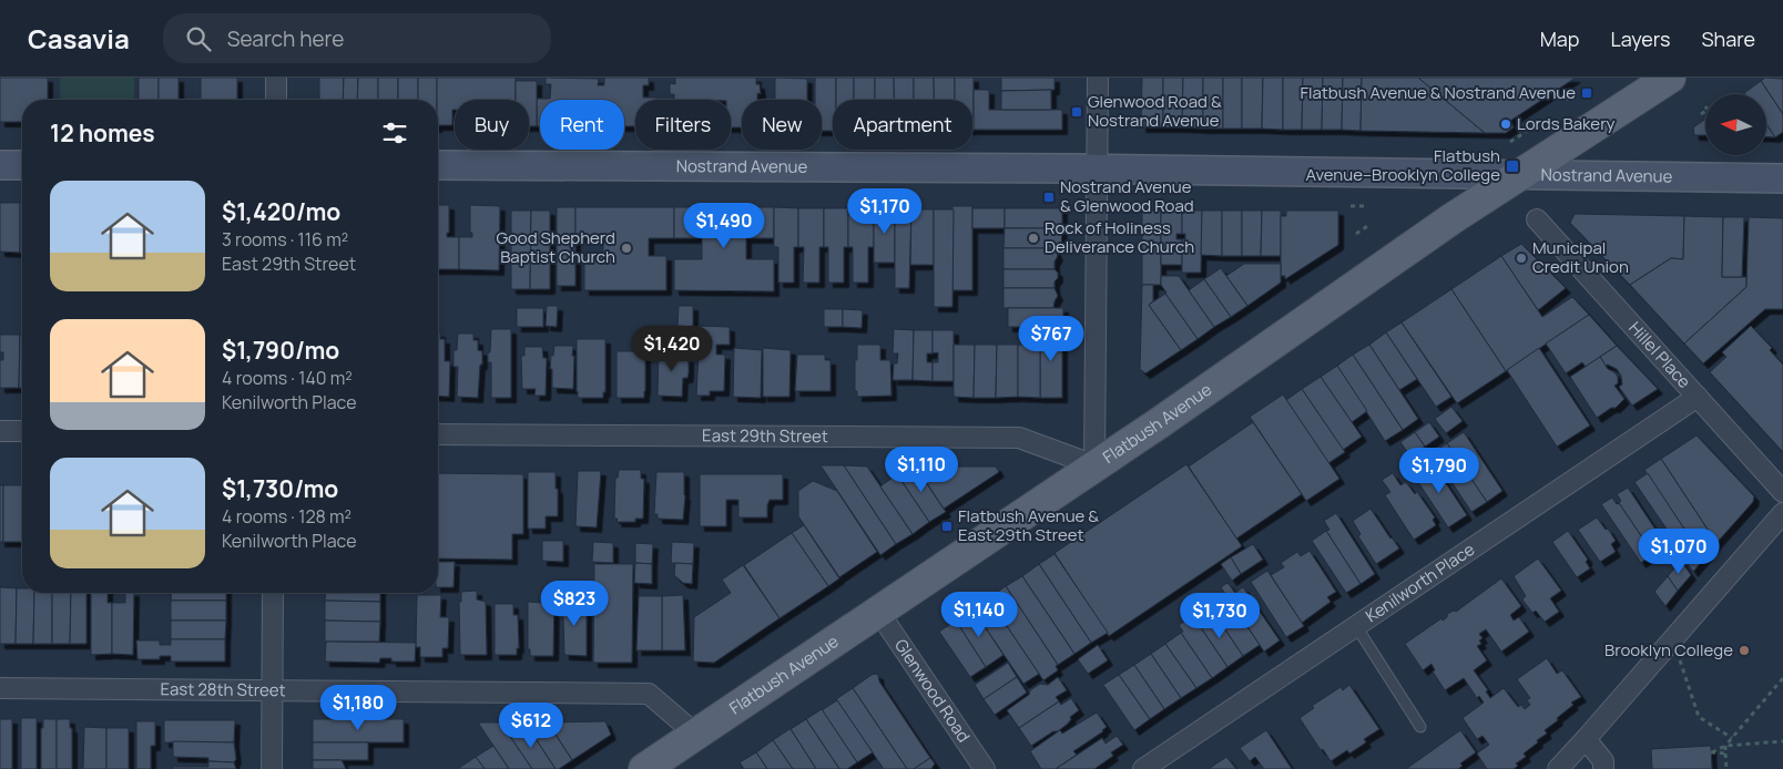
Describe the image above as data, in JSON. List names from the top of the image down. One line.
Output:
{"streets":{"main road":["Nostrand Avenue","Flatbush Avenue"],"street":["Hillel Place","East 29th Street","Kenilworth Place","East 28th Street","Glenwood Road"]},"crossings":[["Nostrand Avenue","Flatbush Avenue"],["Hillel Place","Kenilworth Place"],["Flatbush Avenue","East 29th Street"],["Flatbush Avenue","East 28th Street"],["Flatbush Avenue","Glenwood Road"]],"places":{"transit":["Flatbush Avenue & Nostrand Avenue","Glenwood Road & Nostrand Avenue","Flatbush Avenue–Brooklyn College","Nostrand Avenue & Glenwood Road","Flatbush Avenue & East 29th Street"],"other":["Lords Bakery","Rock of Holiness Deliverance Church","Good Shepherd Baptist Church","Municipal Credit Union","Brooklyn College"]},"north":"left","page":{"header":"Casavia","search":"Search here","nav":["Map","Layers","Share"],"chip":["Buy","Rent","Filters","New","Apartment"],"heading":"12 homes","list":[{"name":"$1,420/mo","note":"3 rooms · 116 m² · East 29th Street"},{"name":"$1,790/mo","note":"4 rooms · 140 m² · Kenilworth Place"},{"name":"$1,730/mo","note":"4 rooms · 128 m² · Kenilworth Place"}],"price":["$1,170","$1,490","$767","$1,420","$1,110","$1,790","$1,070","$823","$1,140","$1,730","$1,180","$612"]}}
